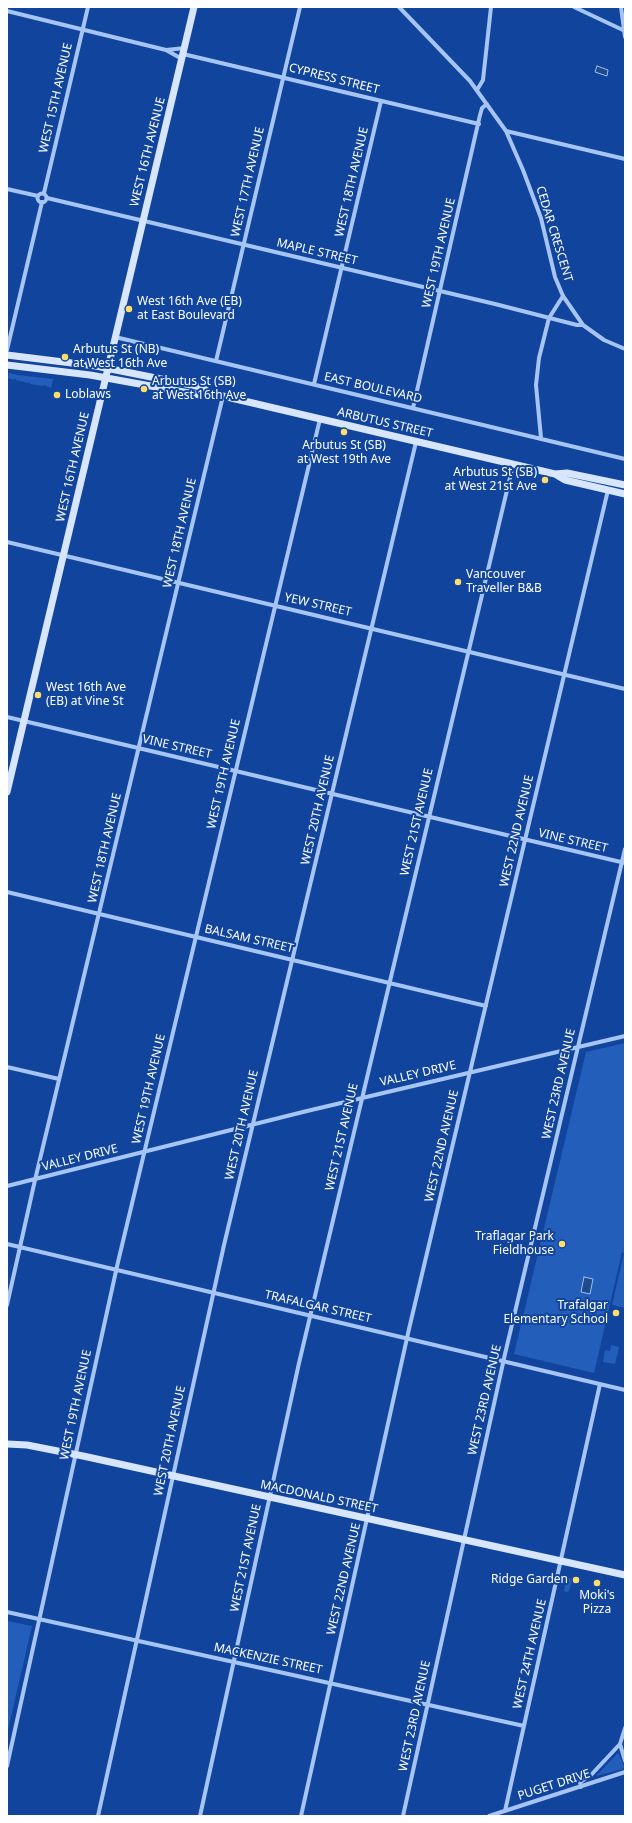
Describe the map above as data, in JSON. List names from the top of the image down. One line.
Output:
{"streets":{"main road":["WEST 16TH AVENUE","ARBUTUS STREET","MACDONALD STREET"],"street":["CYPRESS STREET","WEST 15TH AVENUE","WEST 17TH AVENUE","WEST 18TH AVENUE","CEDAR CRESCENT","MAPLE STREET","WEST 19TH AVENUE","EAST BOULEVARD","YEW STREET","VINE STREET","WEST 20TH AVENUE","WEST 21ST AVENUE","WEST 22ND AVENUE","BALSAM STREET","VALLEY DRIVE","WEST 23RD AVENUE","TRAFALGAR STREET","WEST 24TH AVENUE","MACKENZIE STREET","PUGET DRIVE"]},"crossings":[["CYPRESS STREET","WEST 15TH AVENUE"],["CYPRESS STREET","WEST 16TH AVENUE"],["CYPRESS STREET","WEST 17TH AVENUE"],["CYPRESS STREET","WEST 18TH AVENUE"],["CYPRESS STREET","WEST 19TH AVENUE"],["WEST 15TH AVENUE","MAPLE STREET"],["WEST 16TH AVENUE","MAPLE STREET"],["WEST 16TH AVENUE","EAST BOULEVARD"],["WEST 16TH AVENUE","ARBUTUS STREET"],["WEST 16TH AVENUE","YEW STREET"],["WEST 16TH AVENUE","VINE STREET"],["WEST 17TH AVENUE","MAPLE STREET"],["WEST 17TH AVENUE","EAST BOULEVARD"],["WEST 18TH AVENUE","MAPLE STREET"],["WEST 18TH AVENUE","EAST BOULEVARD"],["WEST 18TH AVENUE","ARBUTUS STREET"],["WEST 18TH AVENUE","YEW STREET"],["WEST 18TH AVENUE","VINE STREET"],["WEST 18TH AVENUE","BALSAM STREET"],["WEST 18TH AVENUE","VALLEY DRIVE"],["WEST 18TH AVENUE","TRAFALGAR STREET"],["CEDAR CRESCENT","MAPLE STREET"],["CEDAR CRESCENT","WEST 19TH AVENUE"],["MAPLE STREET","WEST 19TH AVENUE"],["WEST 19TH AVENUE","EAST BOULEVARD"],["WEST 19TH AVENUE","ARBUTUS STREET"],["WEST 19TH AVENUE","YEW STREET"],["WEST 19TH AVENUE","VINE STREET"],["WEST 19TH AVENUE","BALSAM STREET"],["WEST 19TH AVENUE","VALLEY DRIVE"],["WEST 19TH AVENUE","TRAFALGAR STREET"],["WEST 19TH AVENUE","MACDONALD STREET"],["WEST 19TH AVENUE","MACKENZIE STREET"],["ARBUTUS STREET","WEST 20TH AVENUE"],["ARBUTUS STREET","WEST 21ST AVENUE"],["ARBUTUS STREET","WEST 22ND AVENUE"],["YEW STREET","WEST 20TH AVENUE"],["YEW STREET","WEST 21ST AVENUE"],["YEW STREET","WEST 22ND AVENUE"],["VINE STREET","WEST 20TH AVENUE"],["VINE STREET","WEST 21ST AVENUE"],["VINE STREET","WEST 22ND AVENUE"],["VINE STREET","WEST 23RD AVENUE"],["WEST 20TH AVENUE","BALSAM STREET"],["WEST 20TH AVENUE","VALLEY DRIVE"],["WEST 20TH AVENUE","TRAFALGAR STREET"],["WEST 20TH AVENUE","MACDONALD STREET"],["WEST 20TH AVENUE","MACKENZIE STREET"],["WEST 21ST AVENUE","BALSAM STREET"],["WEST 21ST AVENUE","VALLEY DRIVE"],["WEST 21ST AVENUE","TRAFALGAR STREET"],["WEST 21ST AVENUE","MACDONALD STREET"],["WEST 21ST AVENUE","MACKENZIE STREET"],["WEST 22ND AVENUE","BALSAM STREET"],["WEST 22ND AVENUE","VALLEY DRIVE"],["WEST 22ND AVENUE","TRAFALGAR STREET"],["WEST 22ND AVENUE","MACDONALD STREET"],["WEST 22ND AVENUE","MACKENZIE STREET"],["VALLEY DRIVE","WEST 23RD AVENUE"],["WEST 23RD AVENUE","TRAFALGAR STREET"],["WEST 23RD AVENUE","MACDONALD STREET"],["WEST 23RD AVENUE","MACKENZIE STREET"],["TRAFALGAR STREET","WEST 24TH AVENUE"],["MACDONALD STREET","WEST 24TH AVENUE"],["WEST 24TH AVENUE","MACKENZIE STREET"],["WEST 24TH AVENUE","PUGET DRIVE"]],"places":["West 16th Ave (EB) at East Boulevard","Arbutus St (NB) at West 16th Ave","Arbutus St (SB) at West 16th Ave","Loblaws","Arbutus St (SB) at West 19th Ave","Arbutus St (SB) at West 21st Ave","Vancouver Traveller B&B","West 16th Ave (EB) at Vine St","Traflagar Park Fieldhouse","Trafalgar Elementary School","Ridge Garden","Moki's Pizza"]}
